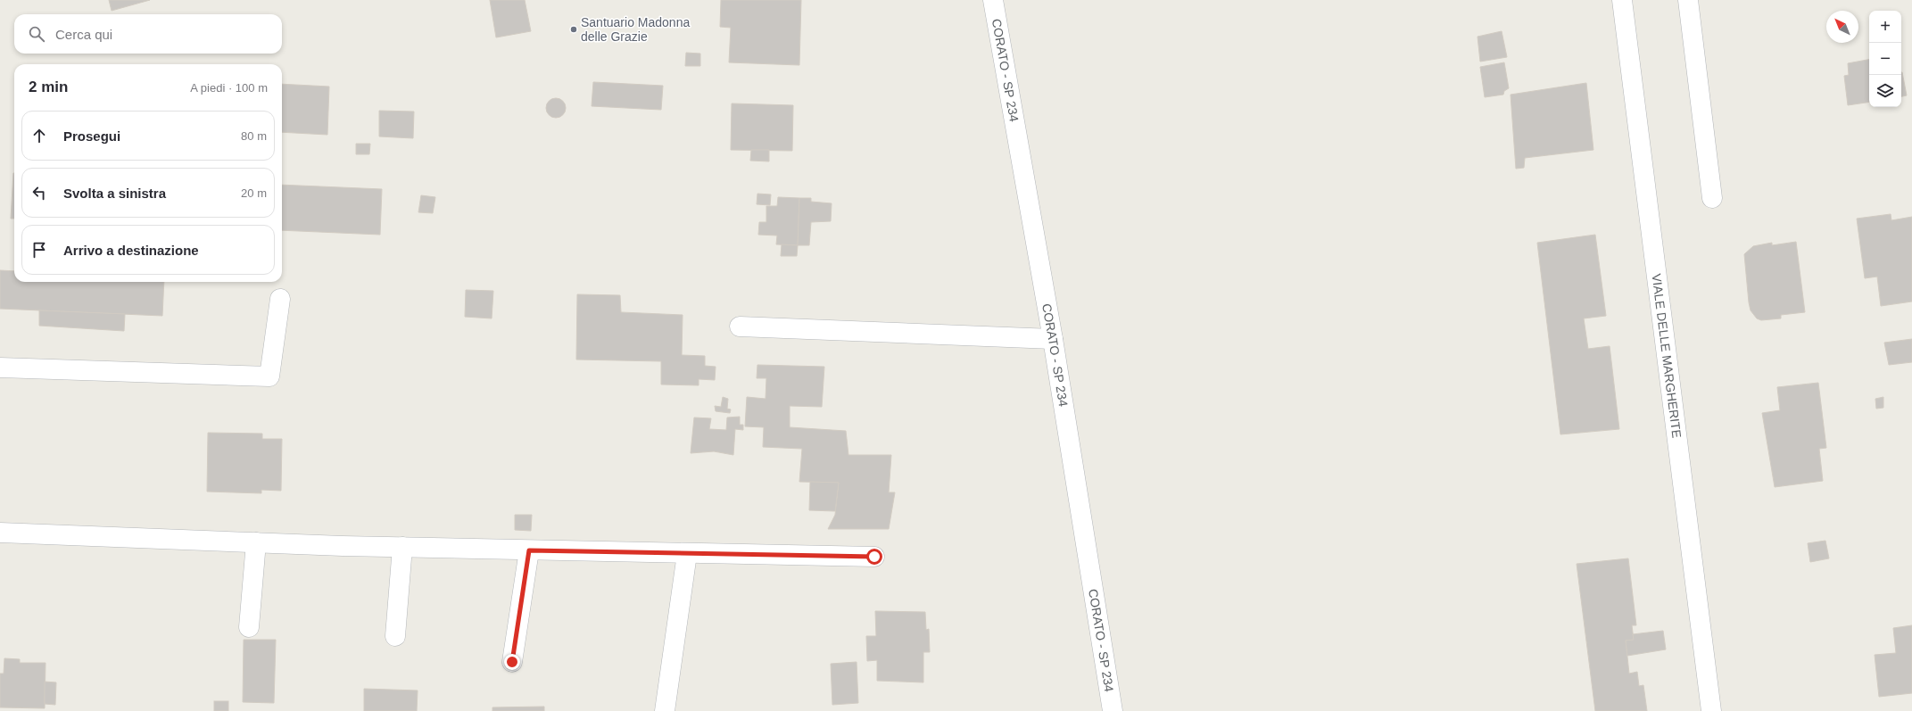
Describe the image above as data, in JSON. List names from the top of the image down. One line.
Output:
{"streets":{"street":["CORATO - SP 234","VIALE DELLE MARGHERITE"]},"places":["Santuario Madonna delle Grazie"],"north":"top left","page":{"map_buttons":["+","−"],"search":"Cerca qui","heading":["2 min","A piedi · 100 m"],"list":[["Prosegui","80 m"],["Svolta a sinistra","20 m"],"Arrivo a destinazione"]}}
